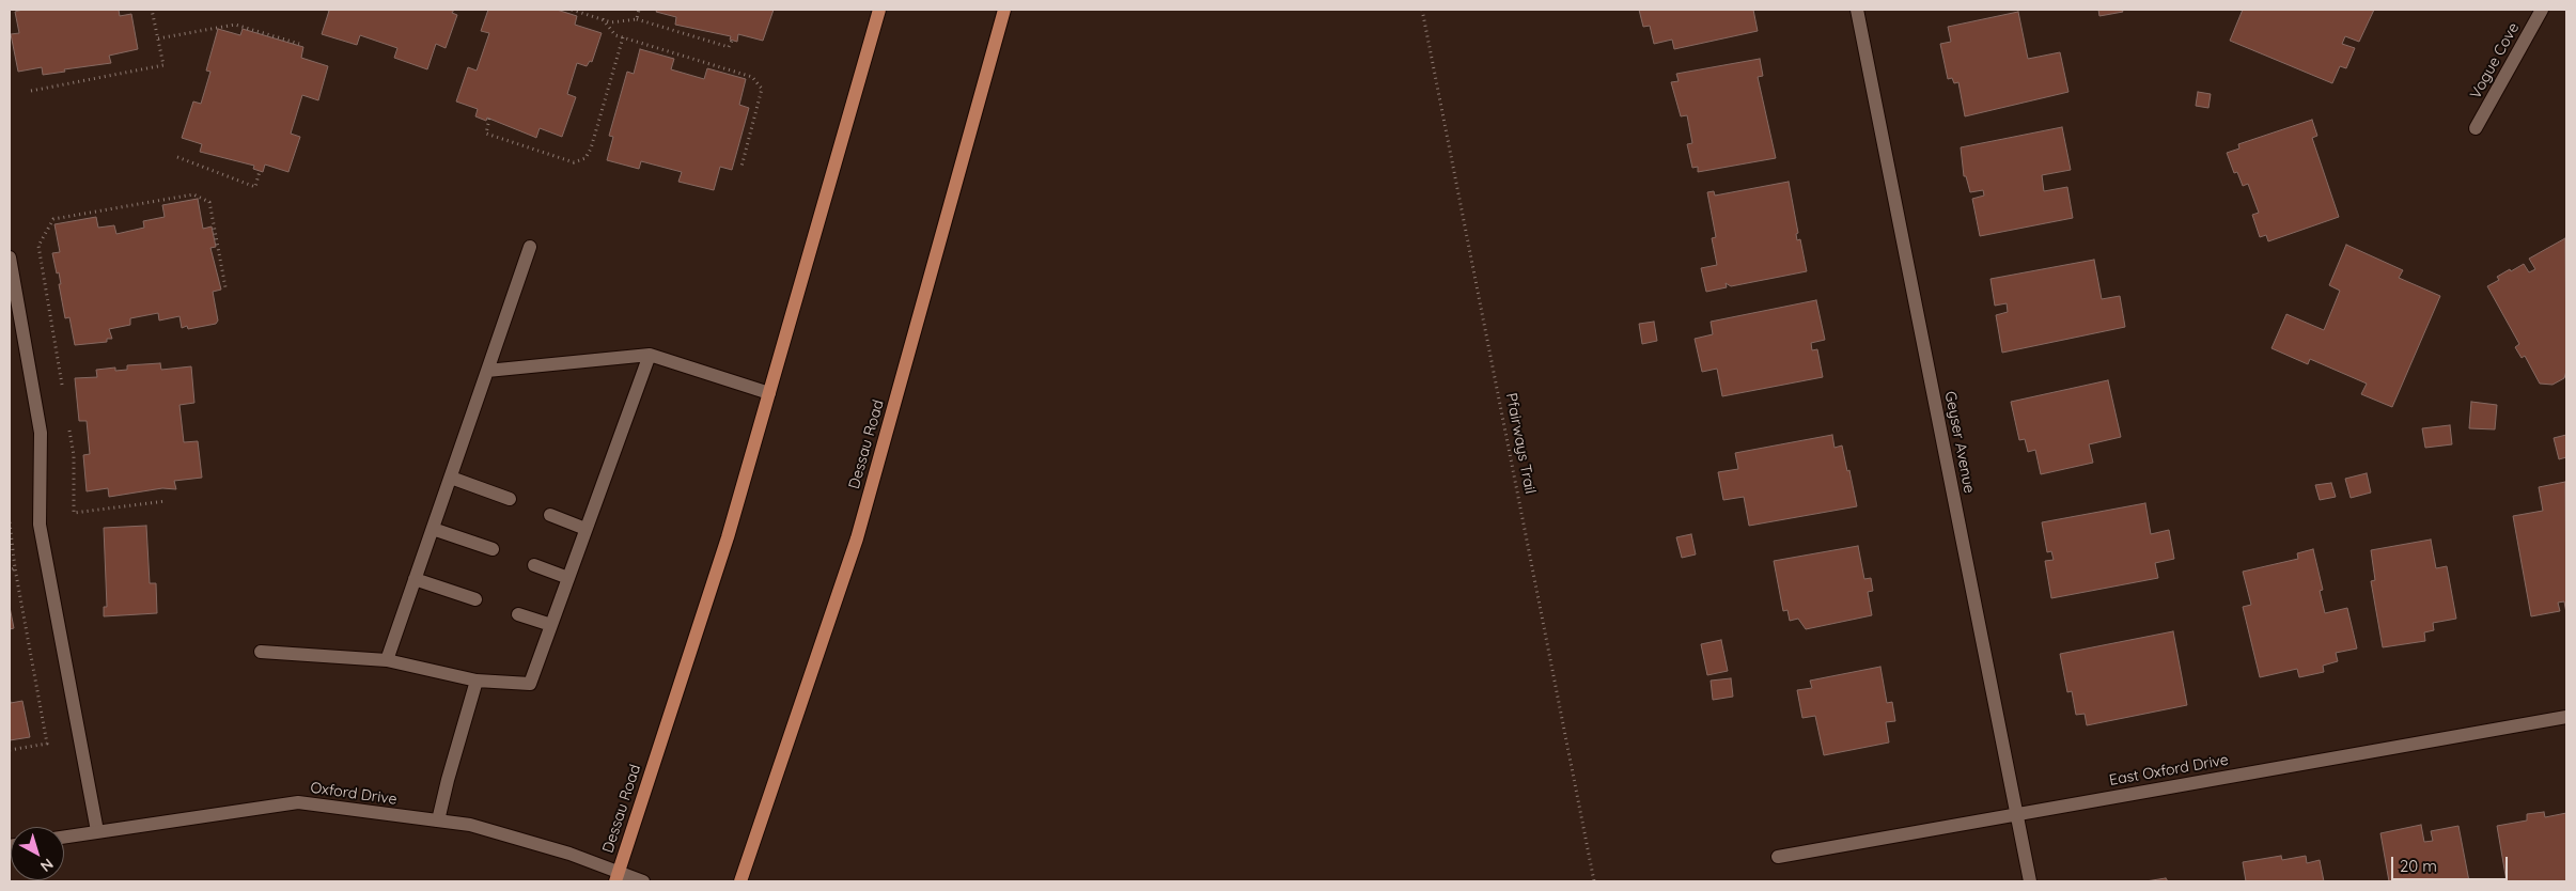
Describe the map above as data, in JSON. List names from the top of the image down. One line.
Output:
{"streets":{"main road":["Dessau Road"],"street":["Vogue Cove","Geyser Avenue","East Oxford Drive","Oxford Drive"],"path":["Pfairways Trail"]},"crossings":[["Geyser Avenue","East Oxford Drive"],["Dessau Road","Oxford Drive"]],"scale_bar":"20 m","north":"bottom right"}
